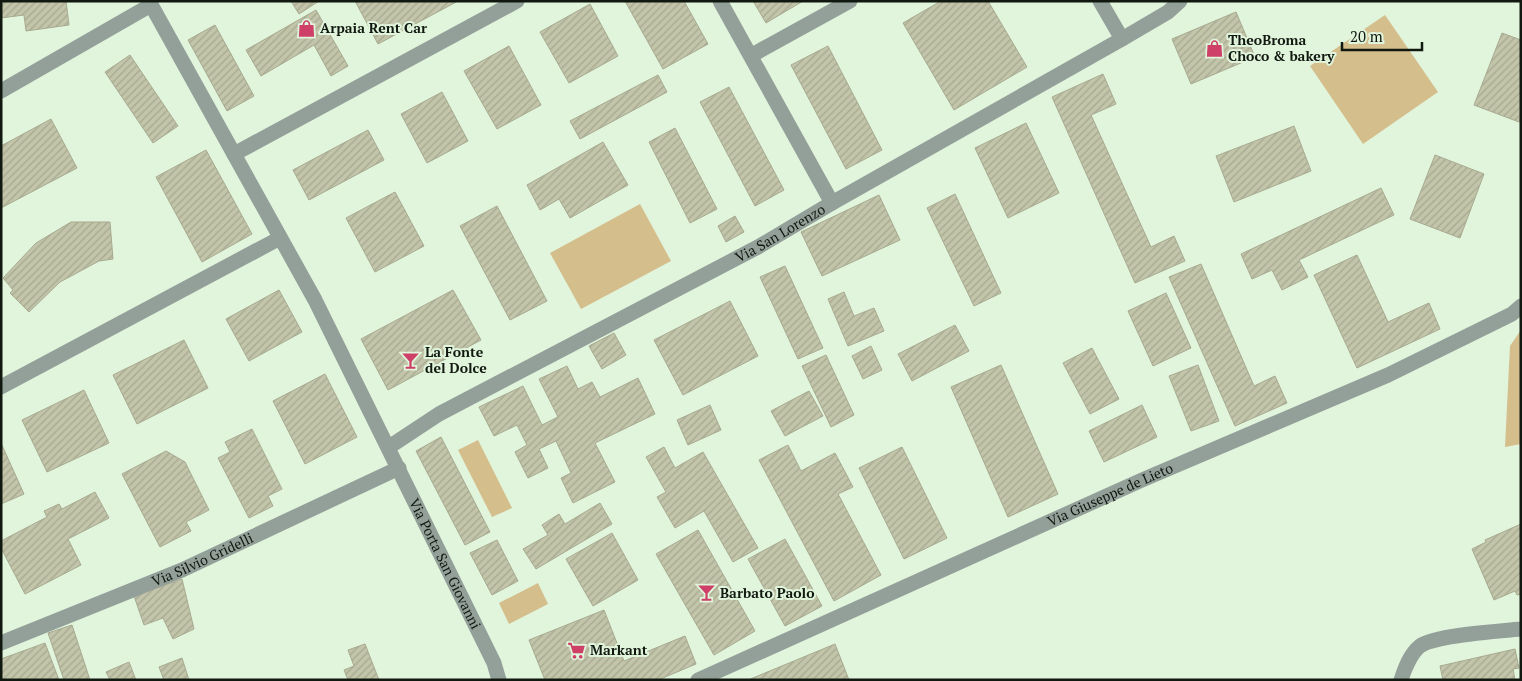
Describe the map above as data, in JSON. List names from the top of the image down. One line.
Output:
{"streets":{"street":["Via San Lorenzo","Via Giuseppe de Lieto","Via Silvio Gridelli","Via Porta San Giovanni"]},"crossings":[["Via San Lorenzo","Via Porta San Giovanni"],["Via Silvio Gridelli","Via Porta San Giovanni"]],"places":{"shop":["Arpaia Rent Car","TheoBroma Choco & bakery"],"bar":["La Fonte del Dolce","Barbato Paolo"],"supermarket":["Markant"]},"scale_bar":"20 m"}
